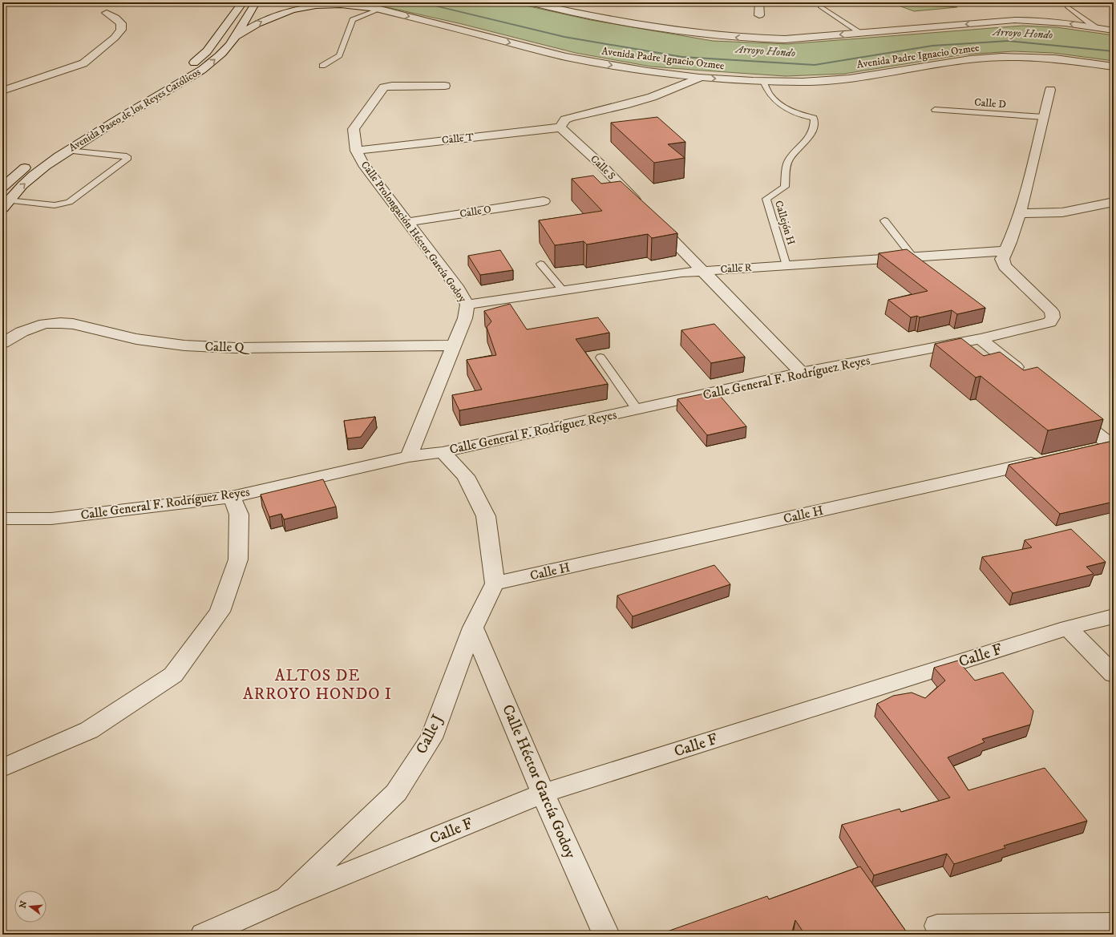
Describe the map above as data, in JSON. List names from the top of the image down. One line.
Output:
{"streets":{"street":["Avenida Padre Ignacio Ozmee","Avenida Paseo de los Reyes Católicos","Calle T","Calle S","Calle O","Calle Prolongación Héctor García Godoy","Calle R","Calle Q","Calle General F. Rodríguez Reyes","Calle H","Calle F","Calle J","Calle Héctor García Godoy"],"lane":["Calle D","Callejón H"]},"crossings":[["Avenida Padre Ignacio Ozmee","Callejón H"],["Calle T","Calle S"],["Calle T","Calle Prolongación Héctor García Godoy"],["Calle S","Calle R"],["Calle S","Calle General F. Rodríguez Reyes"],["Calle O","Calle Prolongación Héctor García Godoy"],["Callejón H","Calle R"],["Calle Prolongación Héctor García Godoy","Calle R"],["Calle Prolongación Héctor García Godoy","Calle Q"],["Calle Prolongación Héctor García Godoy","Calle General F. Rodríguez Reyes"],["Calle R","Calle General F. Rodríguez Reyes"],["Calle H","Calle J"],["Calle F","Calle J"],["Calle F","Calle Héctor García Godoy"],["Calle J","Calle Héctor García Godoy"]],"districts":["ALTOS DE ARROYO HONDO I"],"water":["Arroyo Hondo"],"north":"left"}
